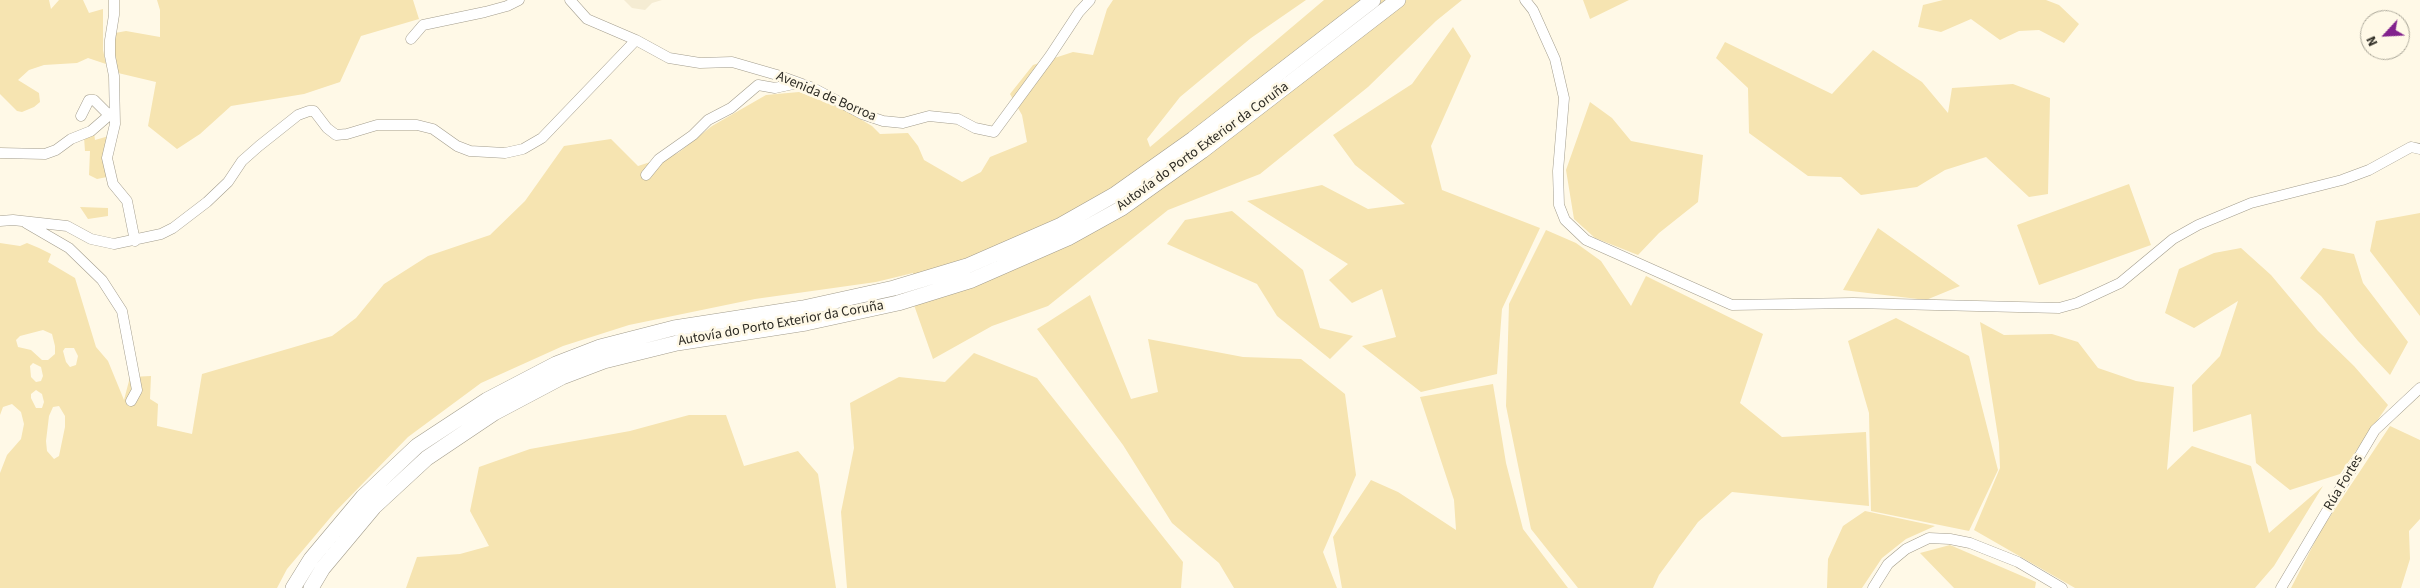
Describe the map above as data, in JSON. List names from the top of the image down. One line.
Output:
{"streets":{"highway":["Autovía do Porto Exterior da Coruña"],"street":["Avenida de Borroa","Rúa Fortes"]},"north":"bottom left"}
